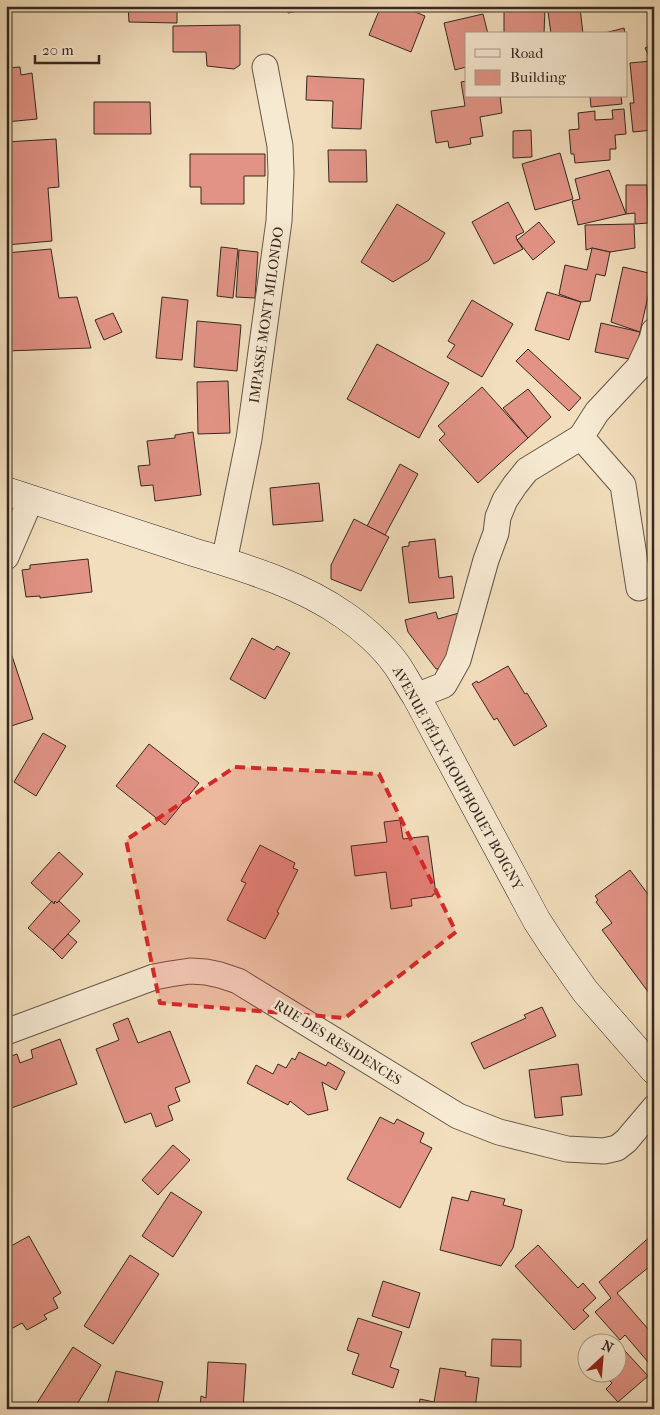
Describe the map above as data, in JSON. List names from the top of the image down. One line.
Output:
{"streets":{"main road":["AVENUE FÉLIX HOUPHOUET BOIGNY"],"street":["IMPASSE MONT MILONDO","RUE DES RESIDENCES"]},"crossings":[["IMPASSE MONT MILONDO","AVENUE FÉLIX HOUPHOUET BOIGNY"]],"legend":["Road","Building"],"scale_bar":"20 m","north":"top right"}
